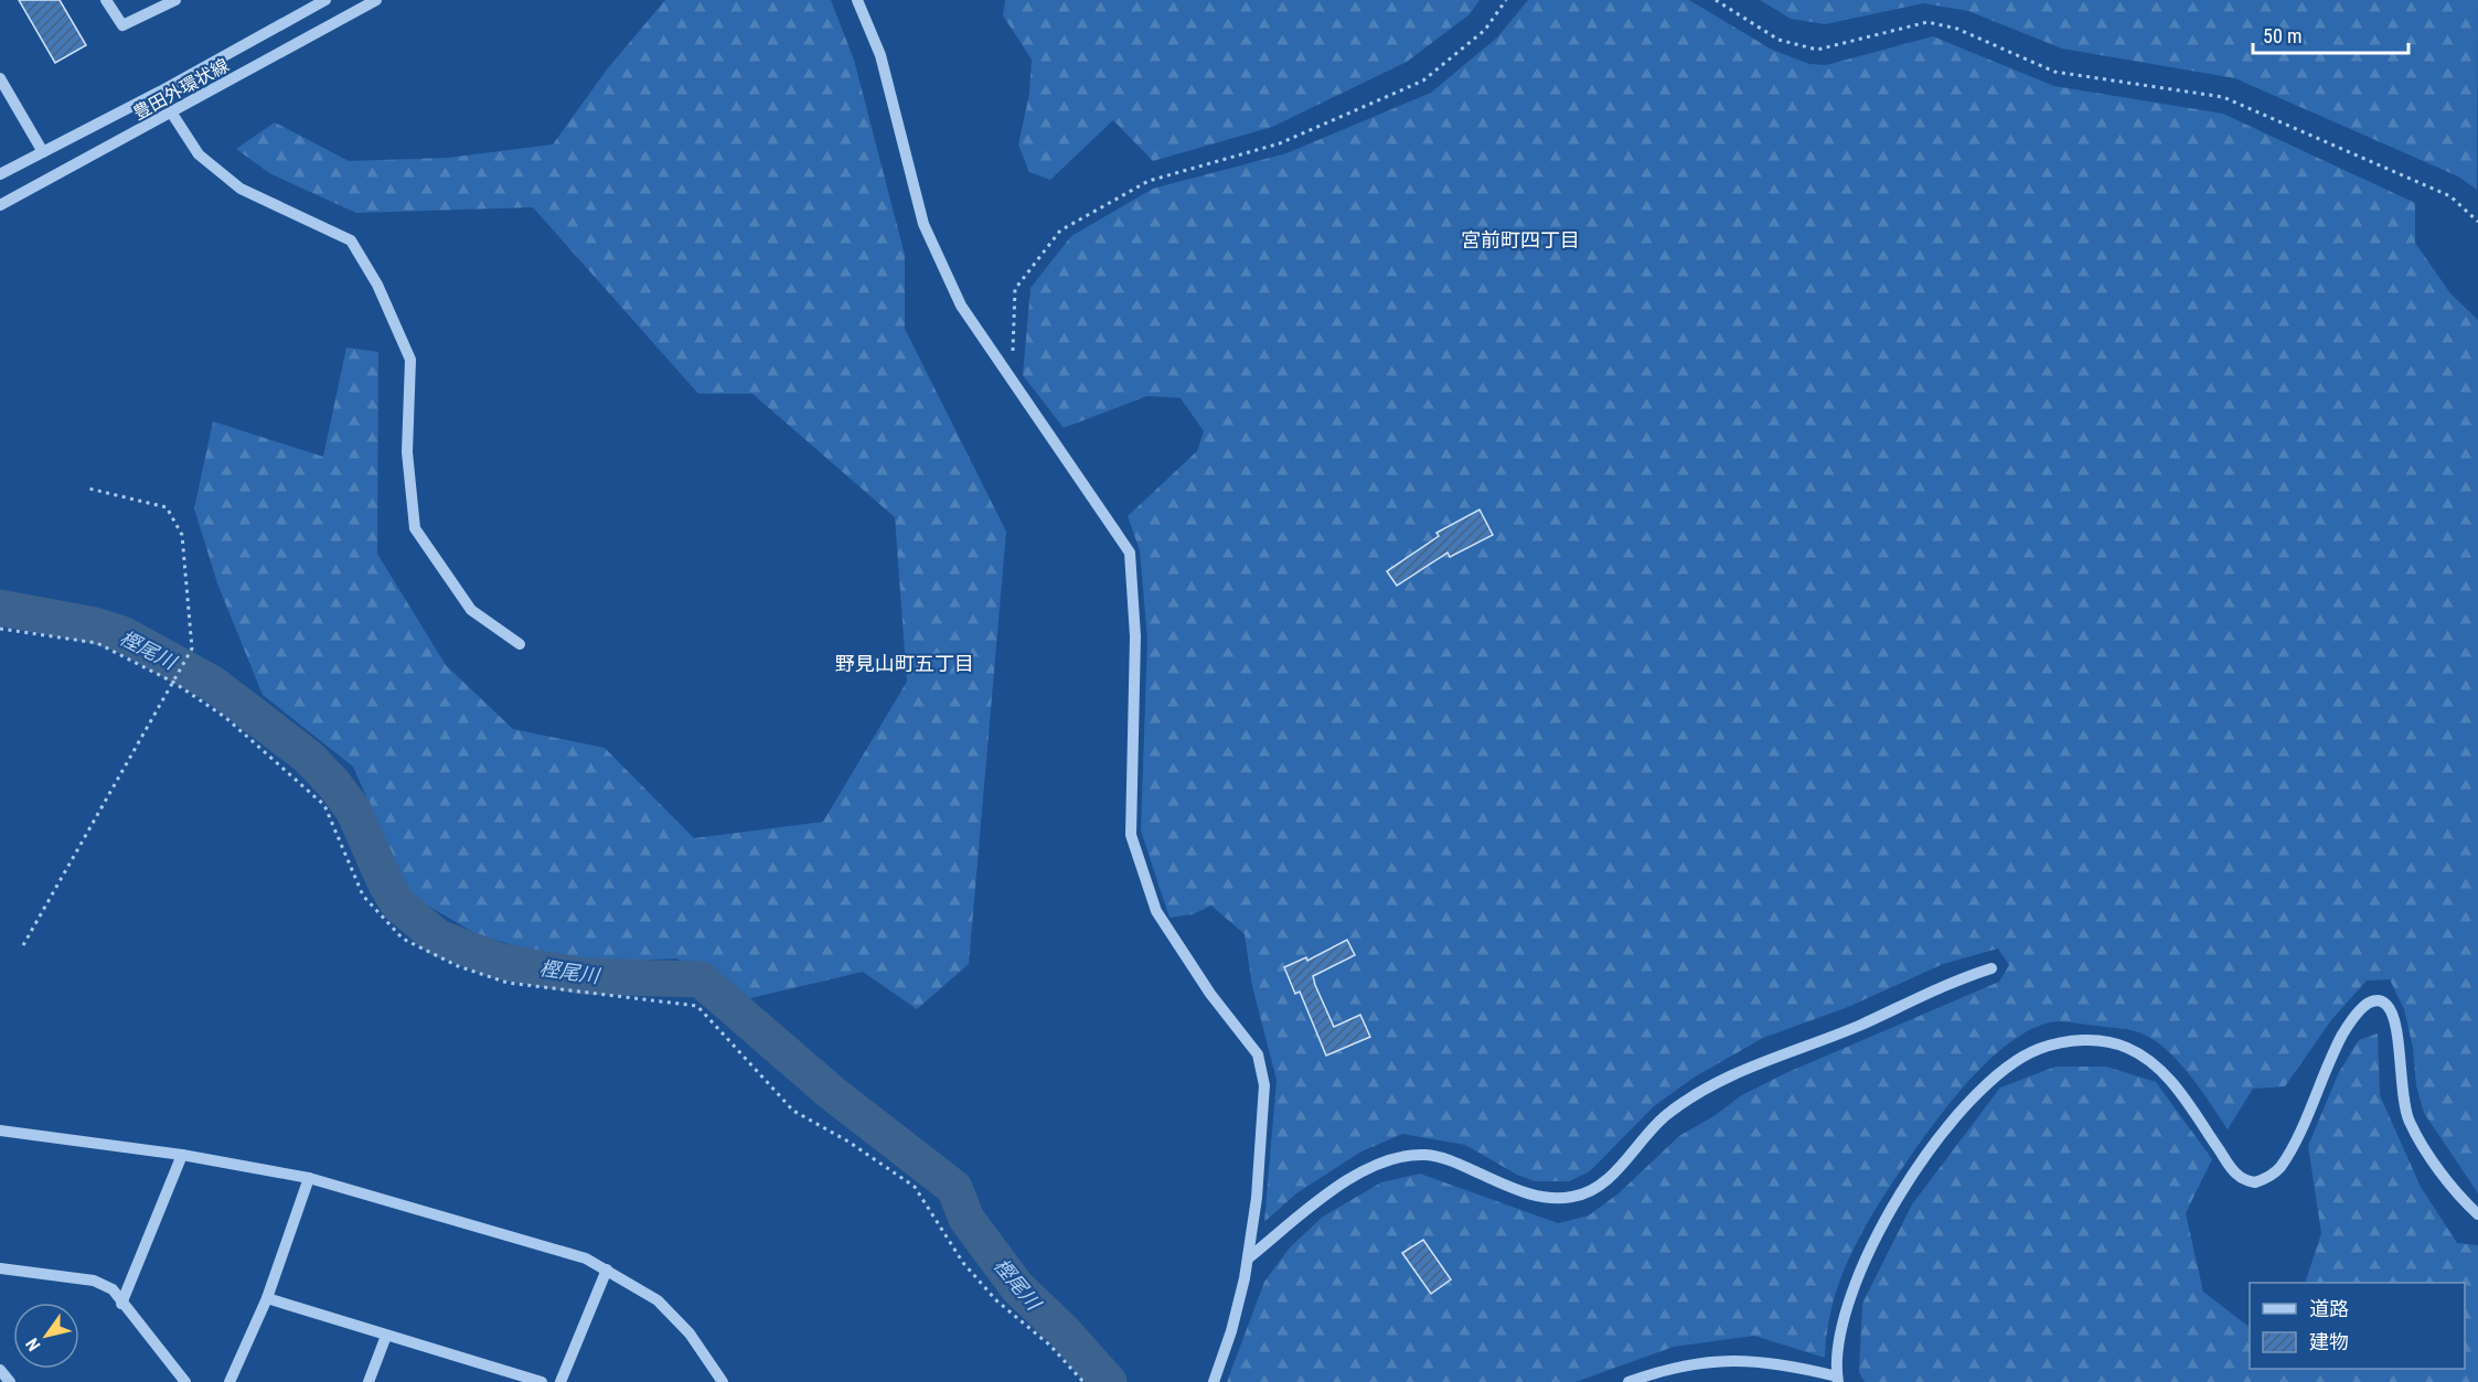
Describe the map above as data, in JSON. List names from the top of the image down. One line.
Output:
{"streets":{"street":["豊田外環状線"]},"districts":["宮前町四丁目","野見山町五丁目"],"water":["樫尾川"],"legend":["道路","建物"],"scale_bar":"50 m","north":"bottom left"}
